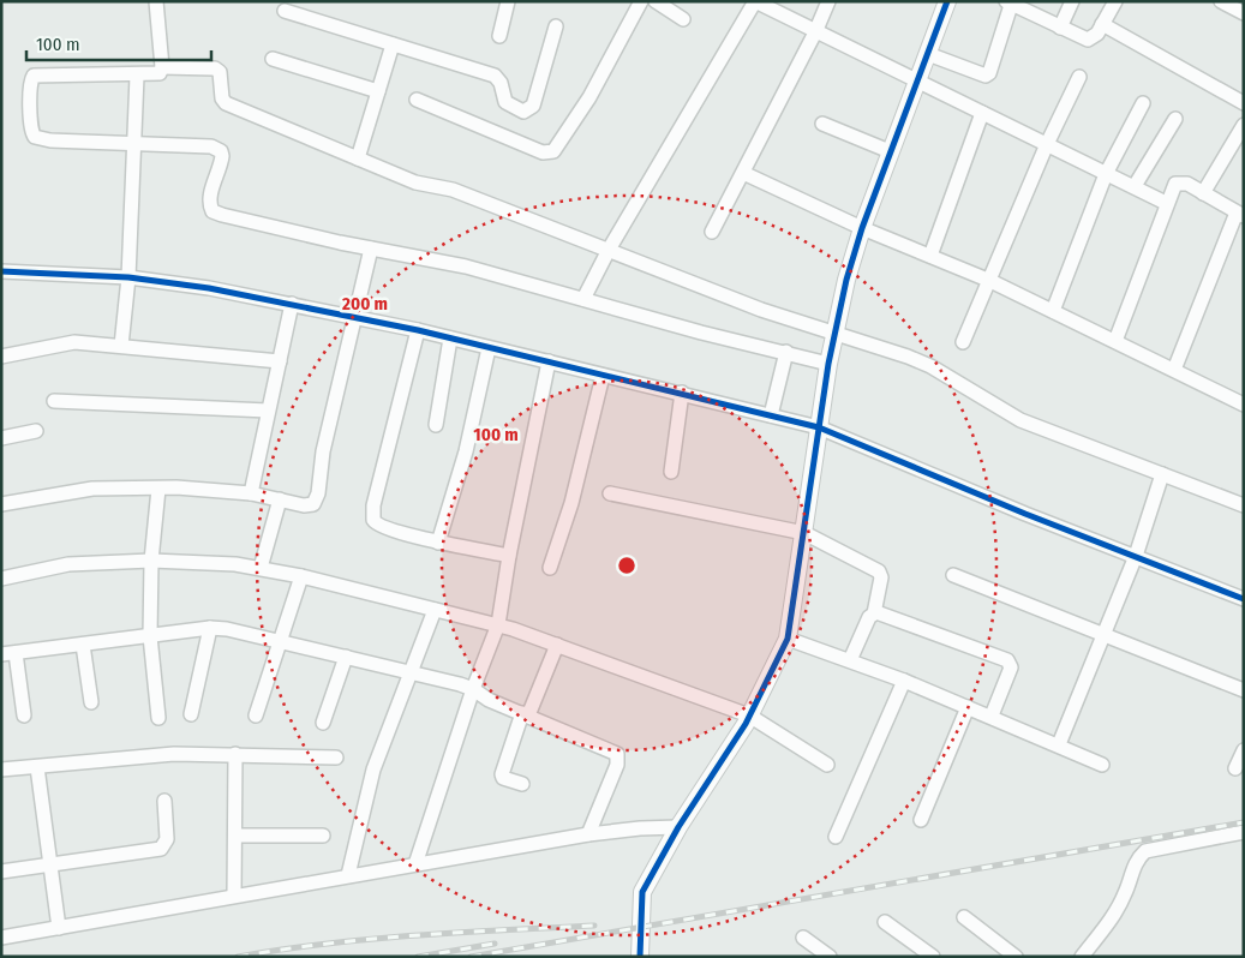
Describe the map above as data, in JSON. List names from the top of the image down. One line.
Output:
{"scale_bar":"100 m","rings":["200 m","100 m"]}
